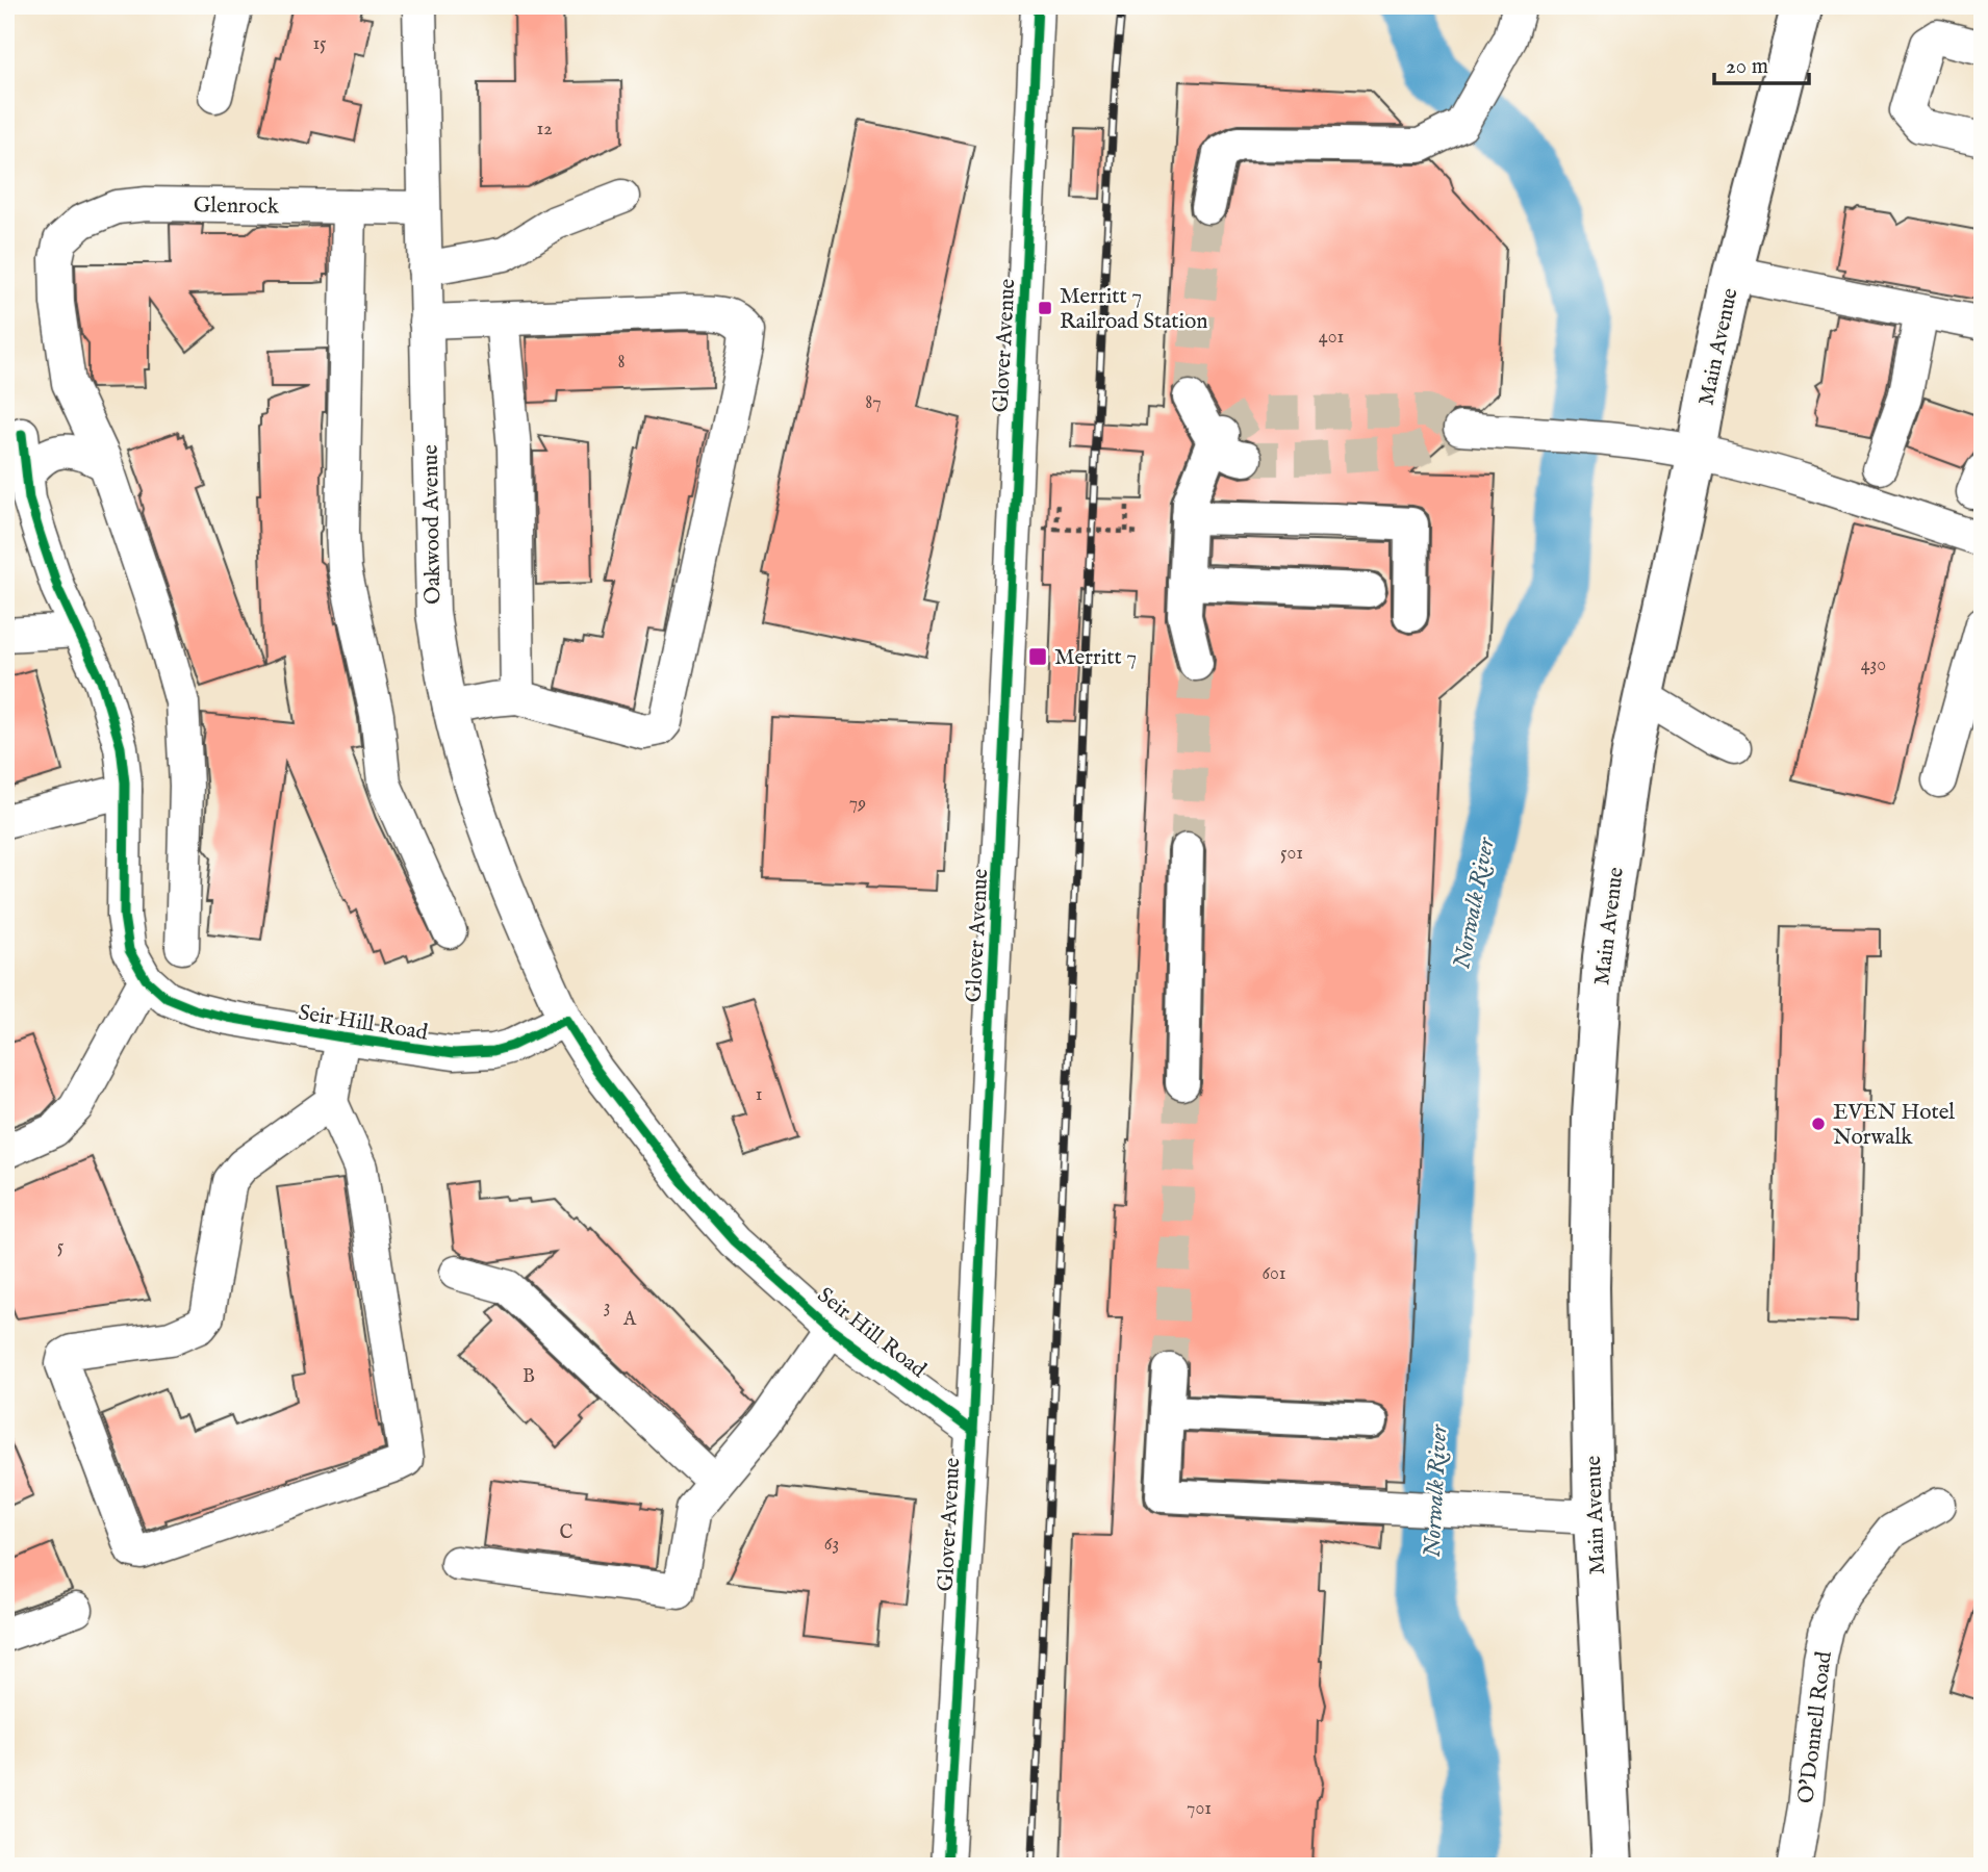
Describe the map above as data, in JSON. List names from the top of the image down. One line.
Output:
{"streets":{"main road":["Main Avenue"],"street":["Glenrock","Glover Avenue","Oakwood Avenue","Seir Hill Road","O'Donnell Road"]},"crossings":[["Glenrock","Oakwood Avenue"],["Glover Avenue","Seir Hill Road"],["Oakwood Avenue","Seir Hill Road"]],"water":["Norwalk River"],"places":{"transit":["Merritt 7 Railroad Station","Merritt 7"],"other":["EVEN Hotel Norwalk"]},"house_numbers":["15","12","401","8","87","430","79","501","1","5","601","3","A","B","C","63","701"],"scale_bar":"20 m"}
